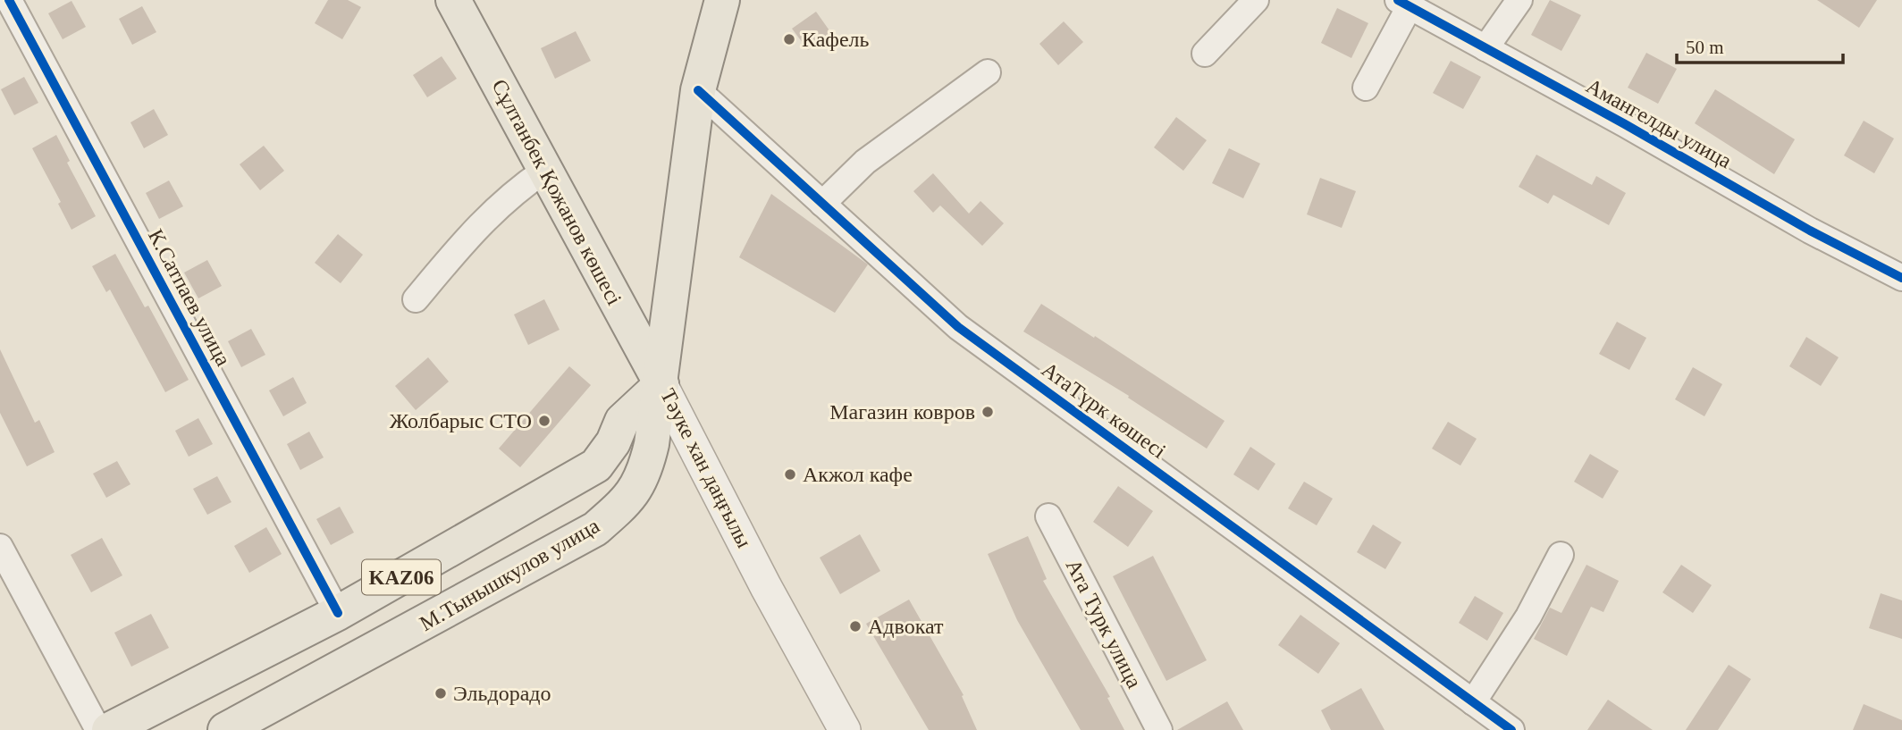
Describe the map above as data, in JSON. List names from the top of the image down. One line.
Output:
{"streets":{"main road":["Сұлтанбек Қожанов көшесі","Тәуке хан даңғылы","М.Тынышкулов улица","KАZ06"],"street":["Амангелды улица","К.Сатпаев улица","АтаТүрк көшесі","Ата Турк улица"]},"crossings":[["Сұлтанбек Қожанов көшесі","Тәуке хан даңғылы"],["Сұлтанбек Қожанов көшесі","М.Тынышкулов улица"],["Сұлтанбек Қожанов көшесі","KАZ06"],["К.Сатпаев улица","KАZ06"],["АтаТүрк көшесі","Тәуке хан даңғылы"],["Тәуке хан даңғылы","М.Тынышкулов улица"],["Тәуке хан даңғылы","KАZ06"],["М.Тынышкулов улица","KАZ06"]],"places":["Кафель","Магазин ковров","Жолбарыс СТО","Акжол кафе","Адвокат","Эльдорадо"],"scale_bar":"50 m"}
